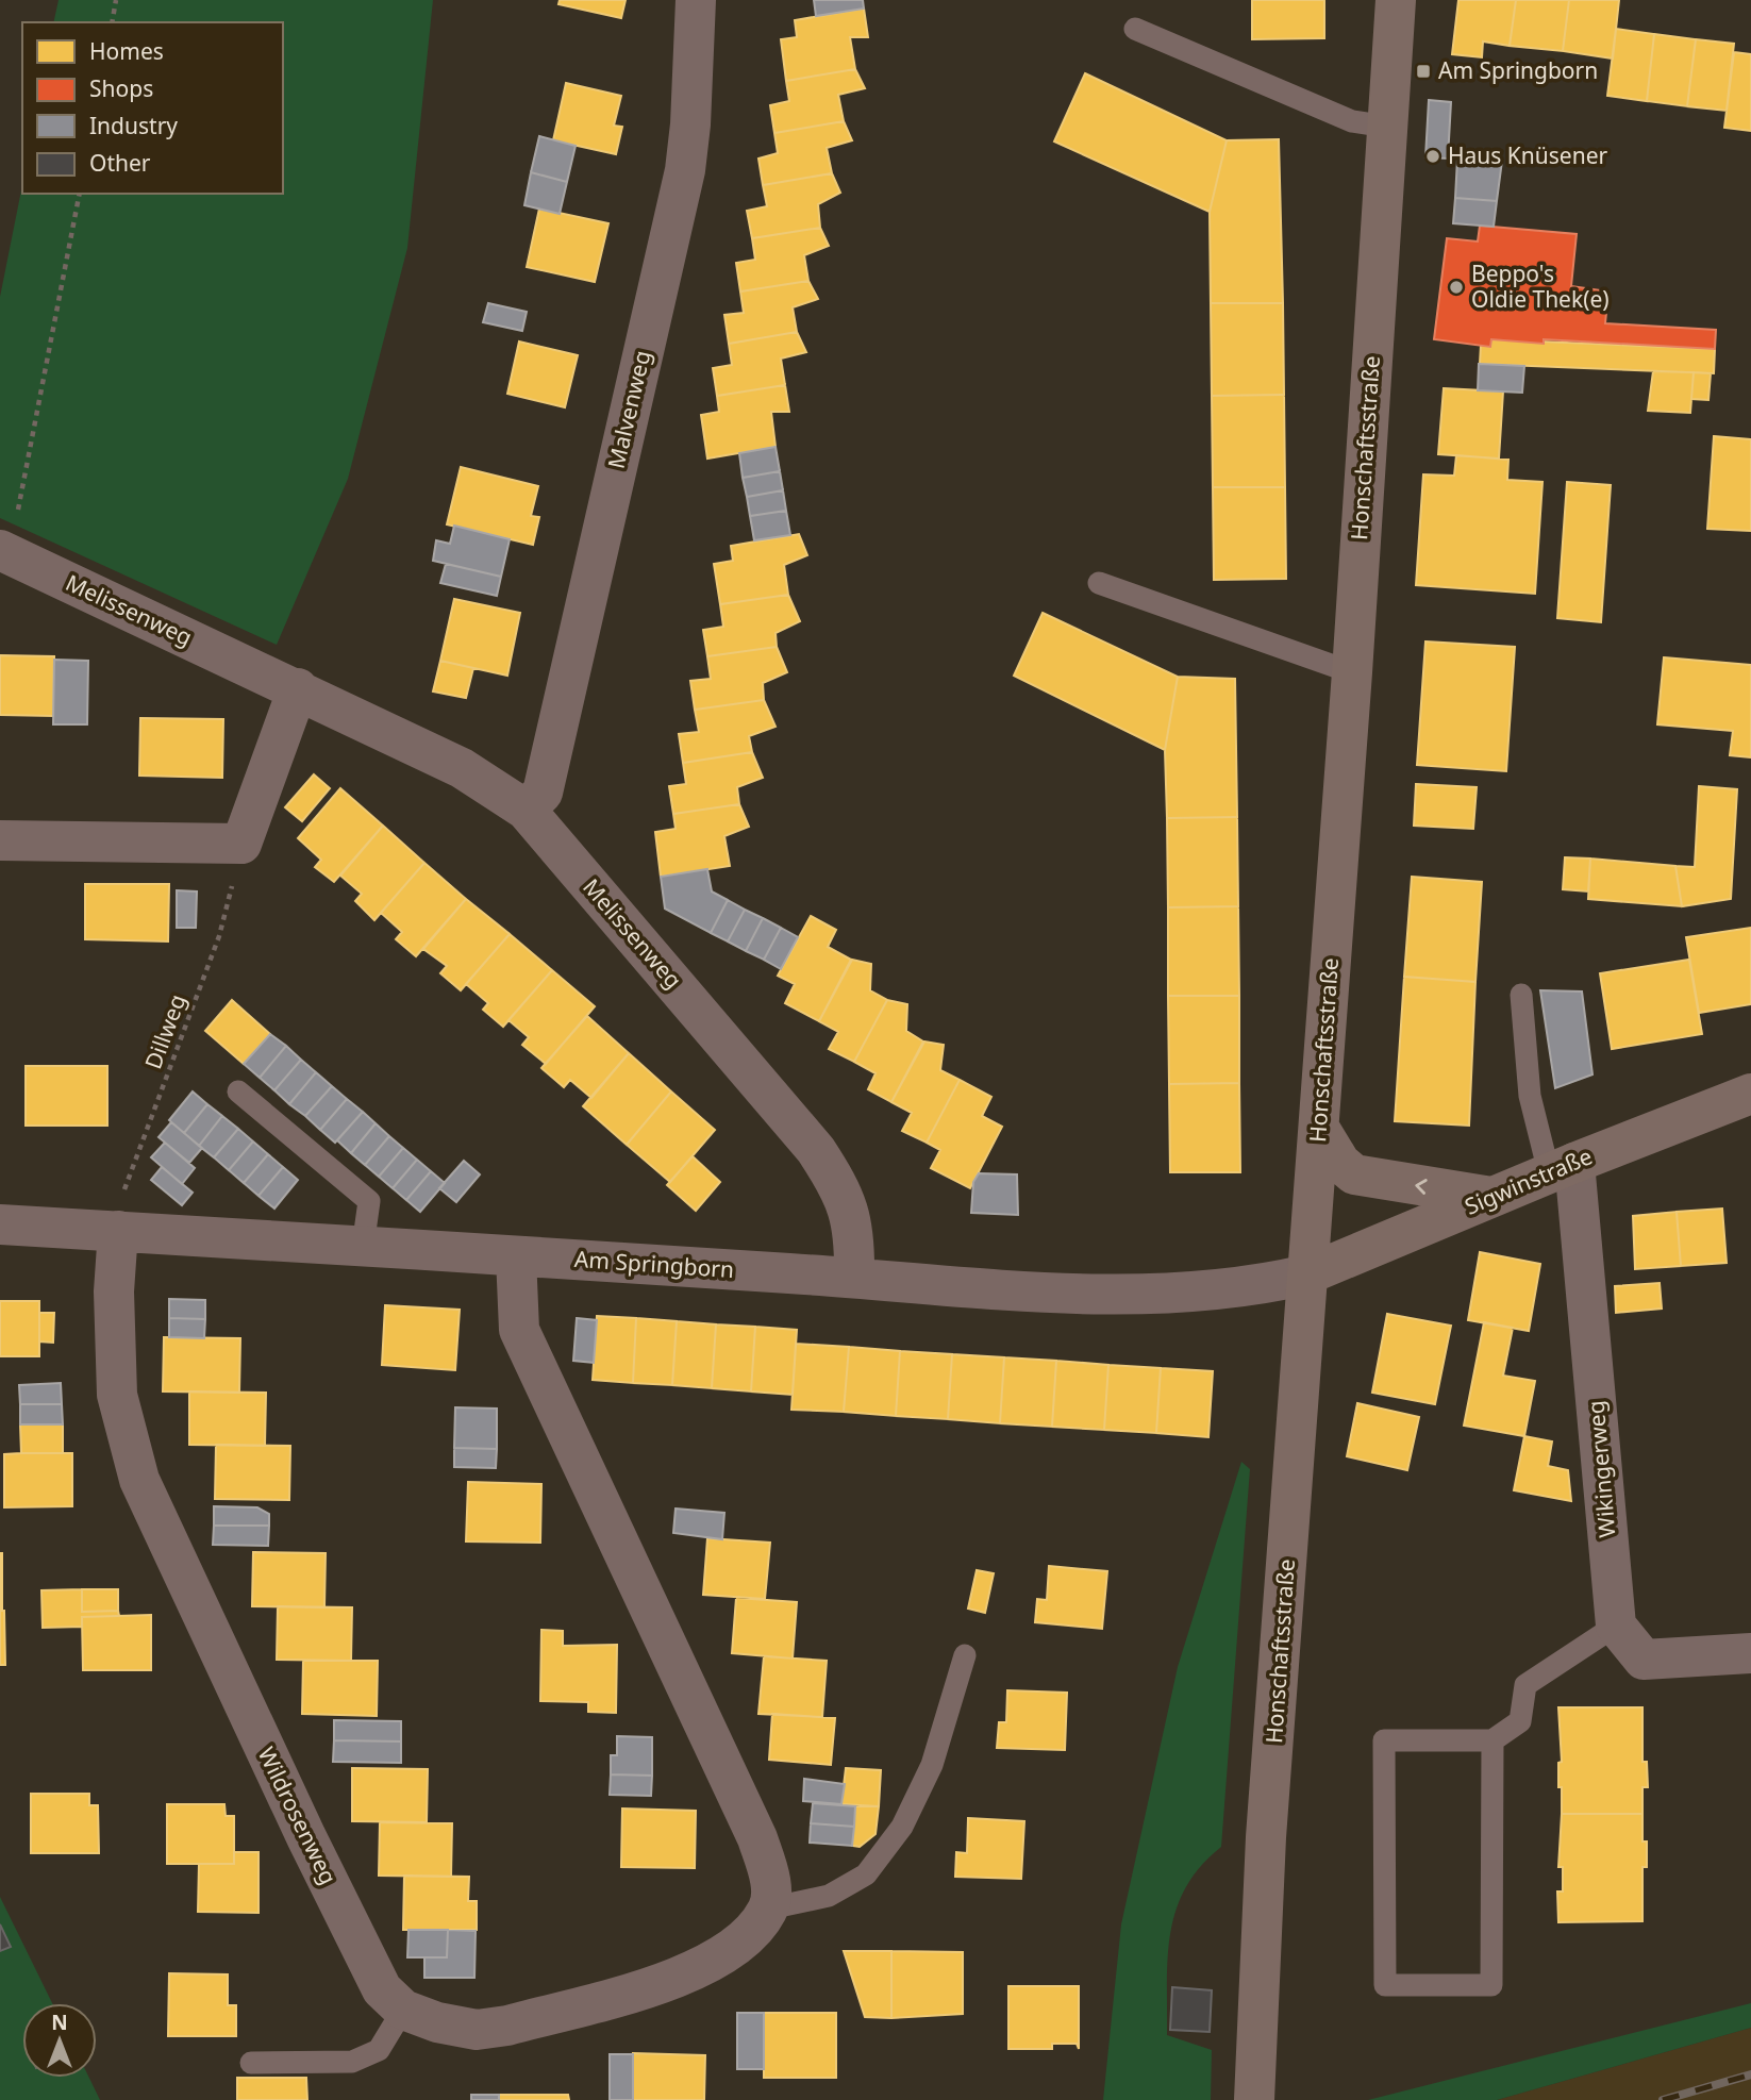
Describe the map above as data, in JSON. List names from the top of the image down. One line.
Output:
{"streets":{"street":["Malvenweg","Honschaftsstraße","Melissenweg","Sigwinstraße","Am Springborn","Wikingerweg","Wildrosenweg"],"path":["Dillweg"]},"crossings":[["Malvenweg","Melissenweg"],["Honschaftsstraße","Sigwinstraße"],["Honschaftsstraße","Am Springborn"],["Melissenweg","Am Springborn"],["Dillweg","Am Springborn"],["Dillweg","Wildrosenweg"],["Sigwinstraße","Am Springborn"],["Sigwinstraße","Wikingerweg"],["Am Springborn","Wildrosenweg"]],"places":{"transit":["Am Springborn"],"other":["Haus Knüsener","Beppo's Oldie Thek(e)"]},"legend":["Homes","Shops","Industry","Other"],"north":"top"}
